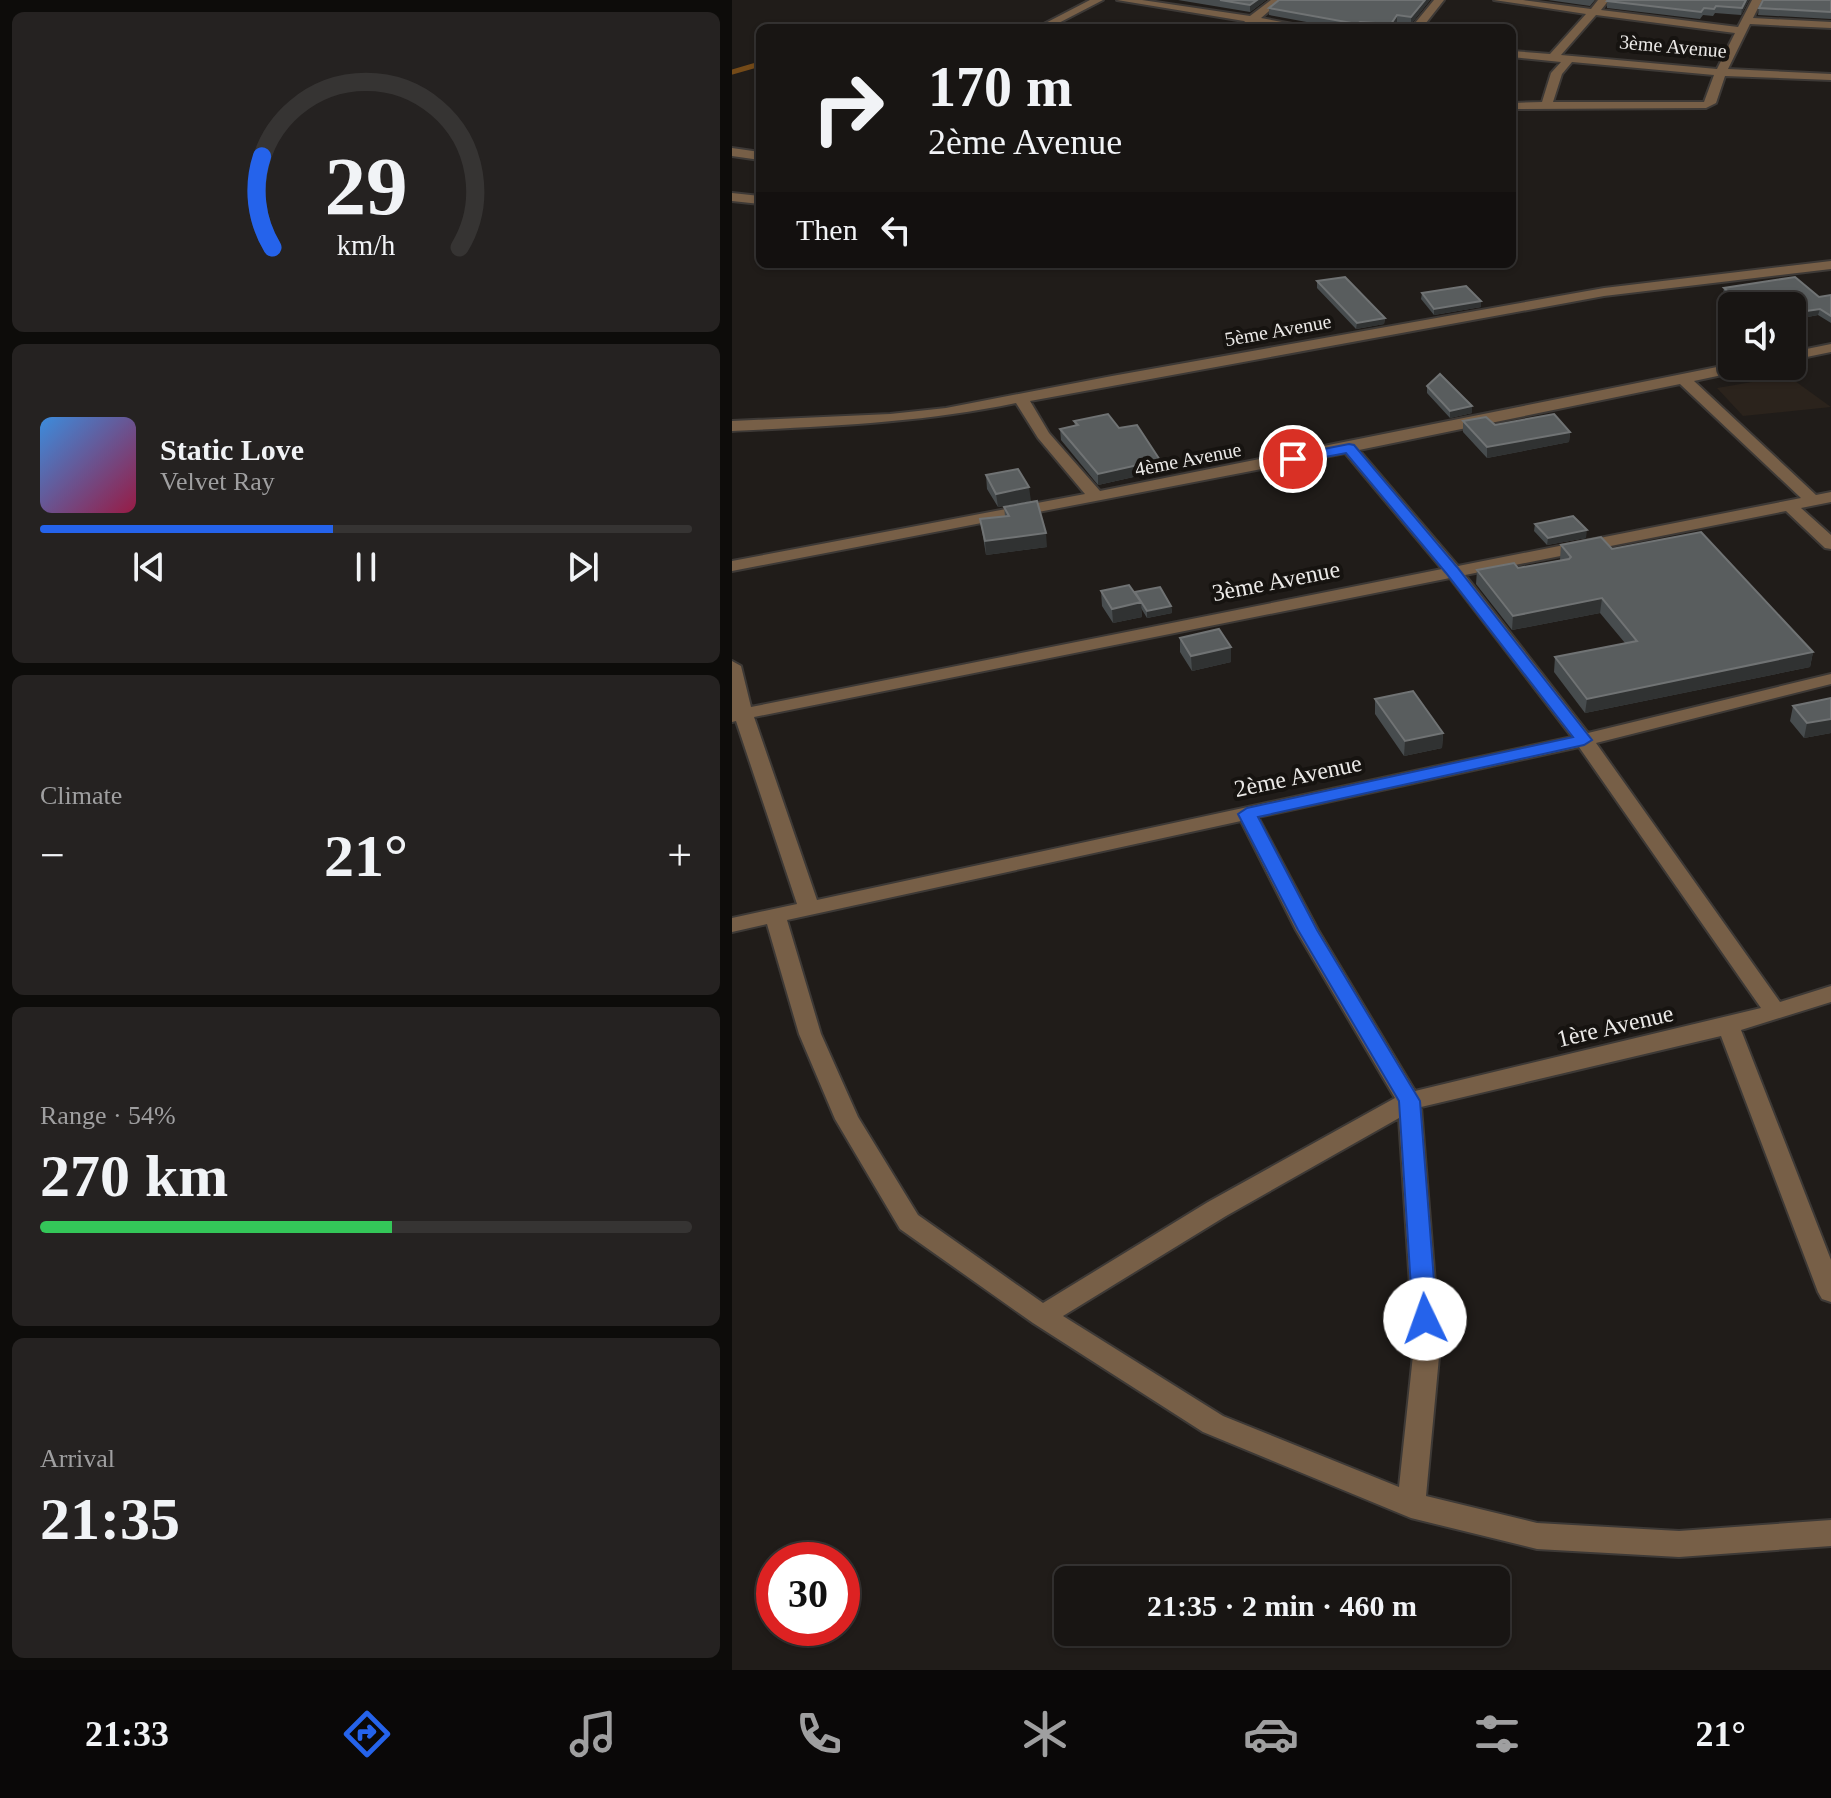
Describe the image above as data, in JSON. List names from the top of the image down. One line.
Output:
{"streets":{"street":["3ème Avenue","5ème Avenue","4ème Avenue","2ème Avenue","1ère Avenue"]},"page":{"turn":["170 m","2ème Avenue"],"then":"Then","song":["Static Love","Velvet Ray"],"tile":["Climate",["Range · 54%","270 km"],["Arrival","21:35"]],"heat":["−","21°","+"],"limit":"30","trip":"21:35 · 2 min · 460 m","tabs":["21:33","21°"],"gauge":["29","km/h"]}}
